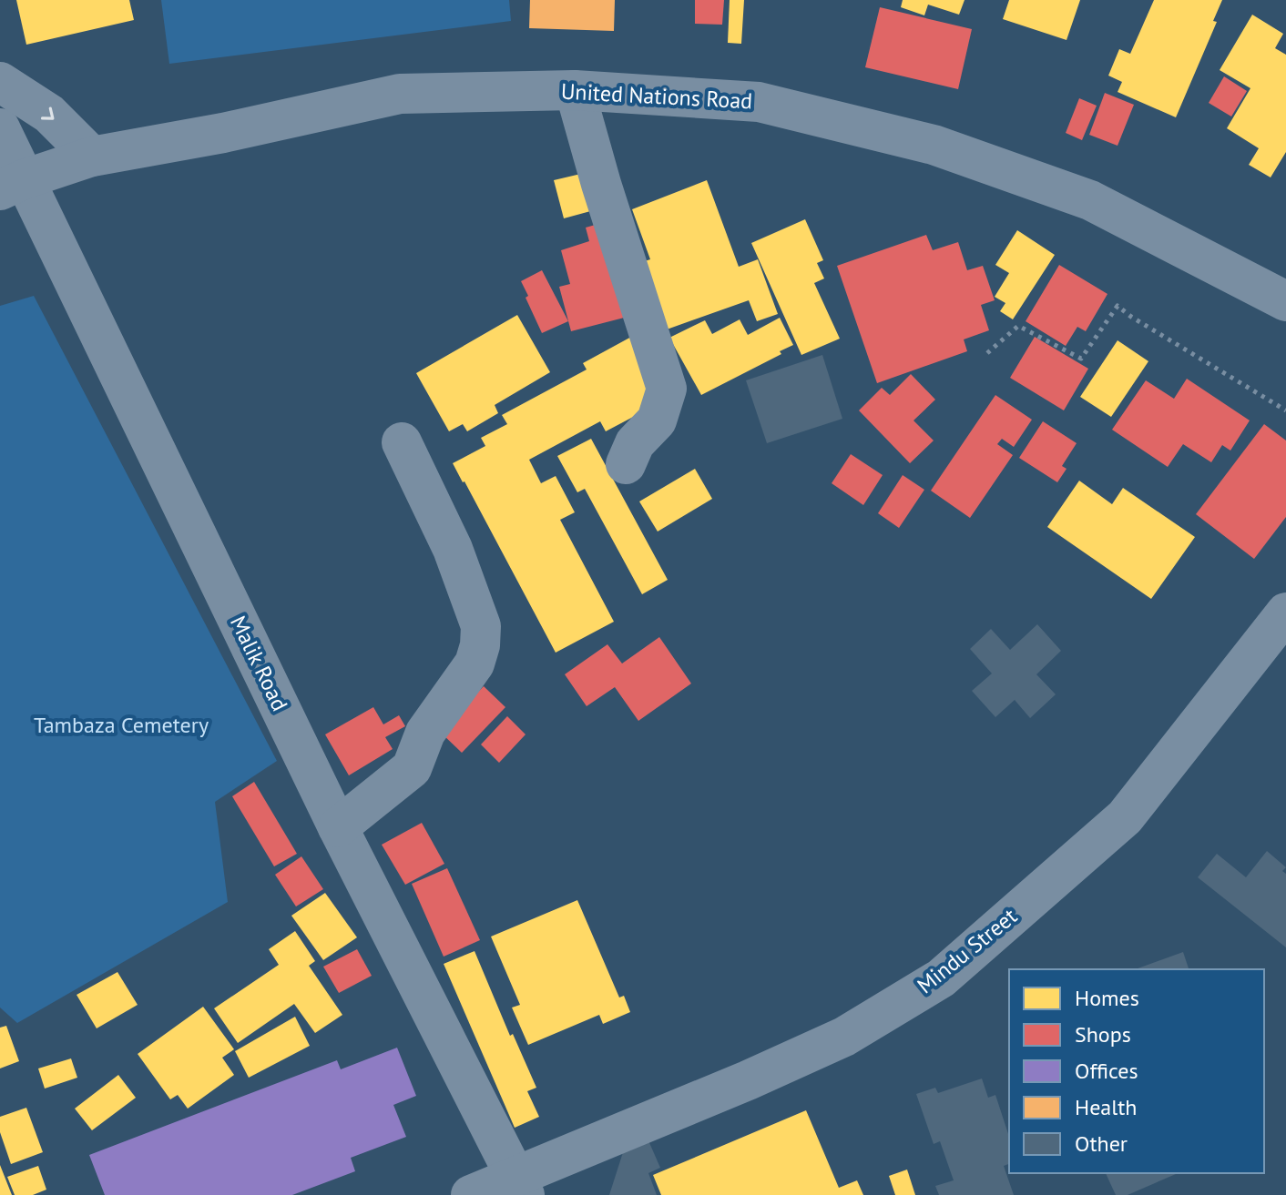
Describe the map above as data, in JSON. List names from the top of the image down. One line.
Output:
{"streets":{"street":["United Nations Road","Malik Road","Mindu Street"]},"crossings":[["United Nations Road","Malik Road"],["Malik Road","Mindu Street"]],"parks":["Tambaza Cemetery"],"legend":["Homes","Shops","Offices","Health","Other"]}
